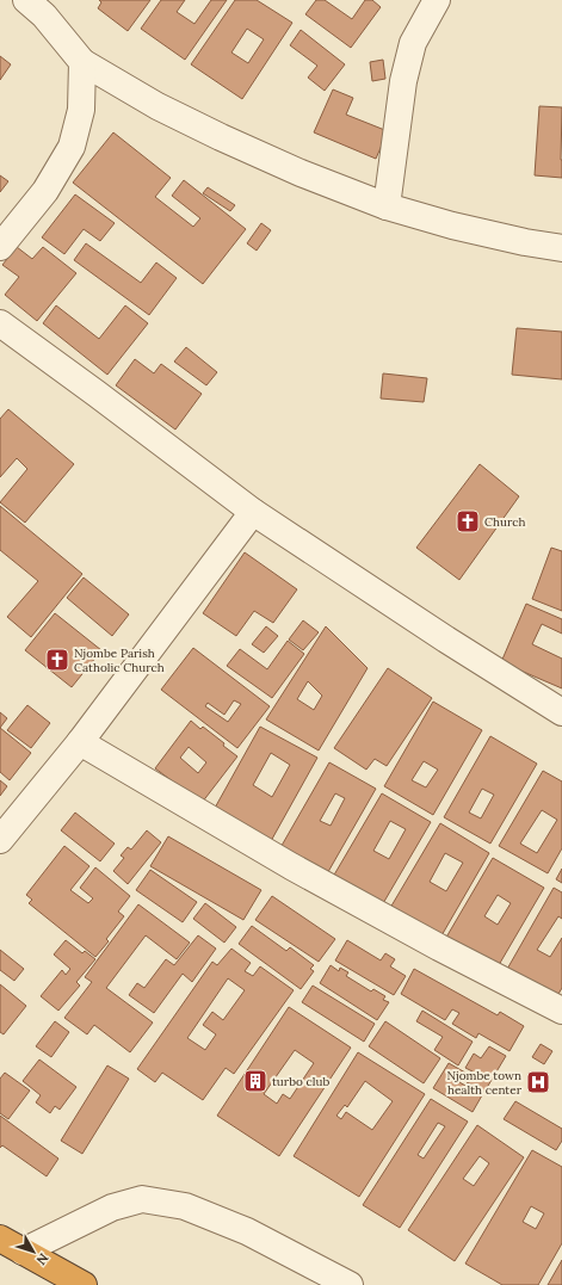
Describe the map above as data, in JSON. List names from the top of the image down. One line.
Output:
{"places":{"church":["Church","Njombe Parish Catholic Church"],"building":["turbo club"],"hospital":["Njombe town health center"]},"north":"bottom right"}
